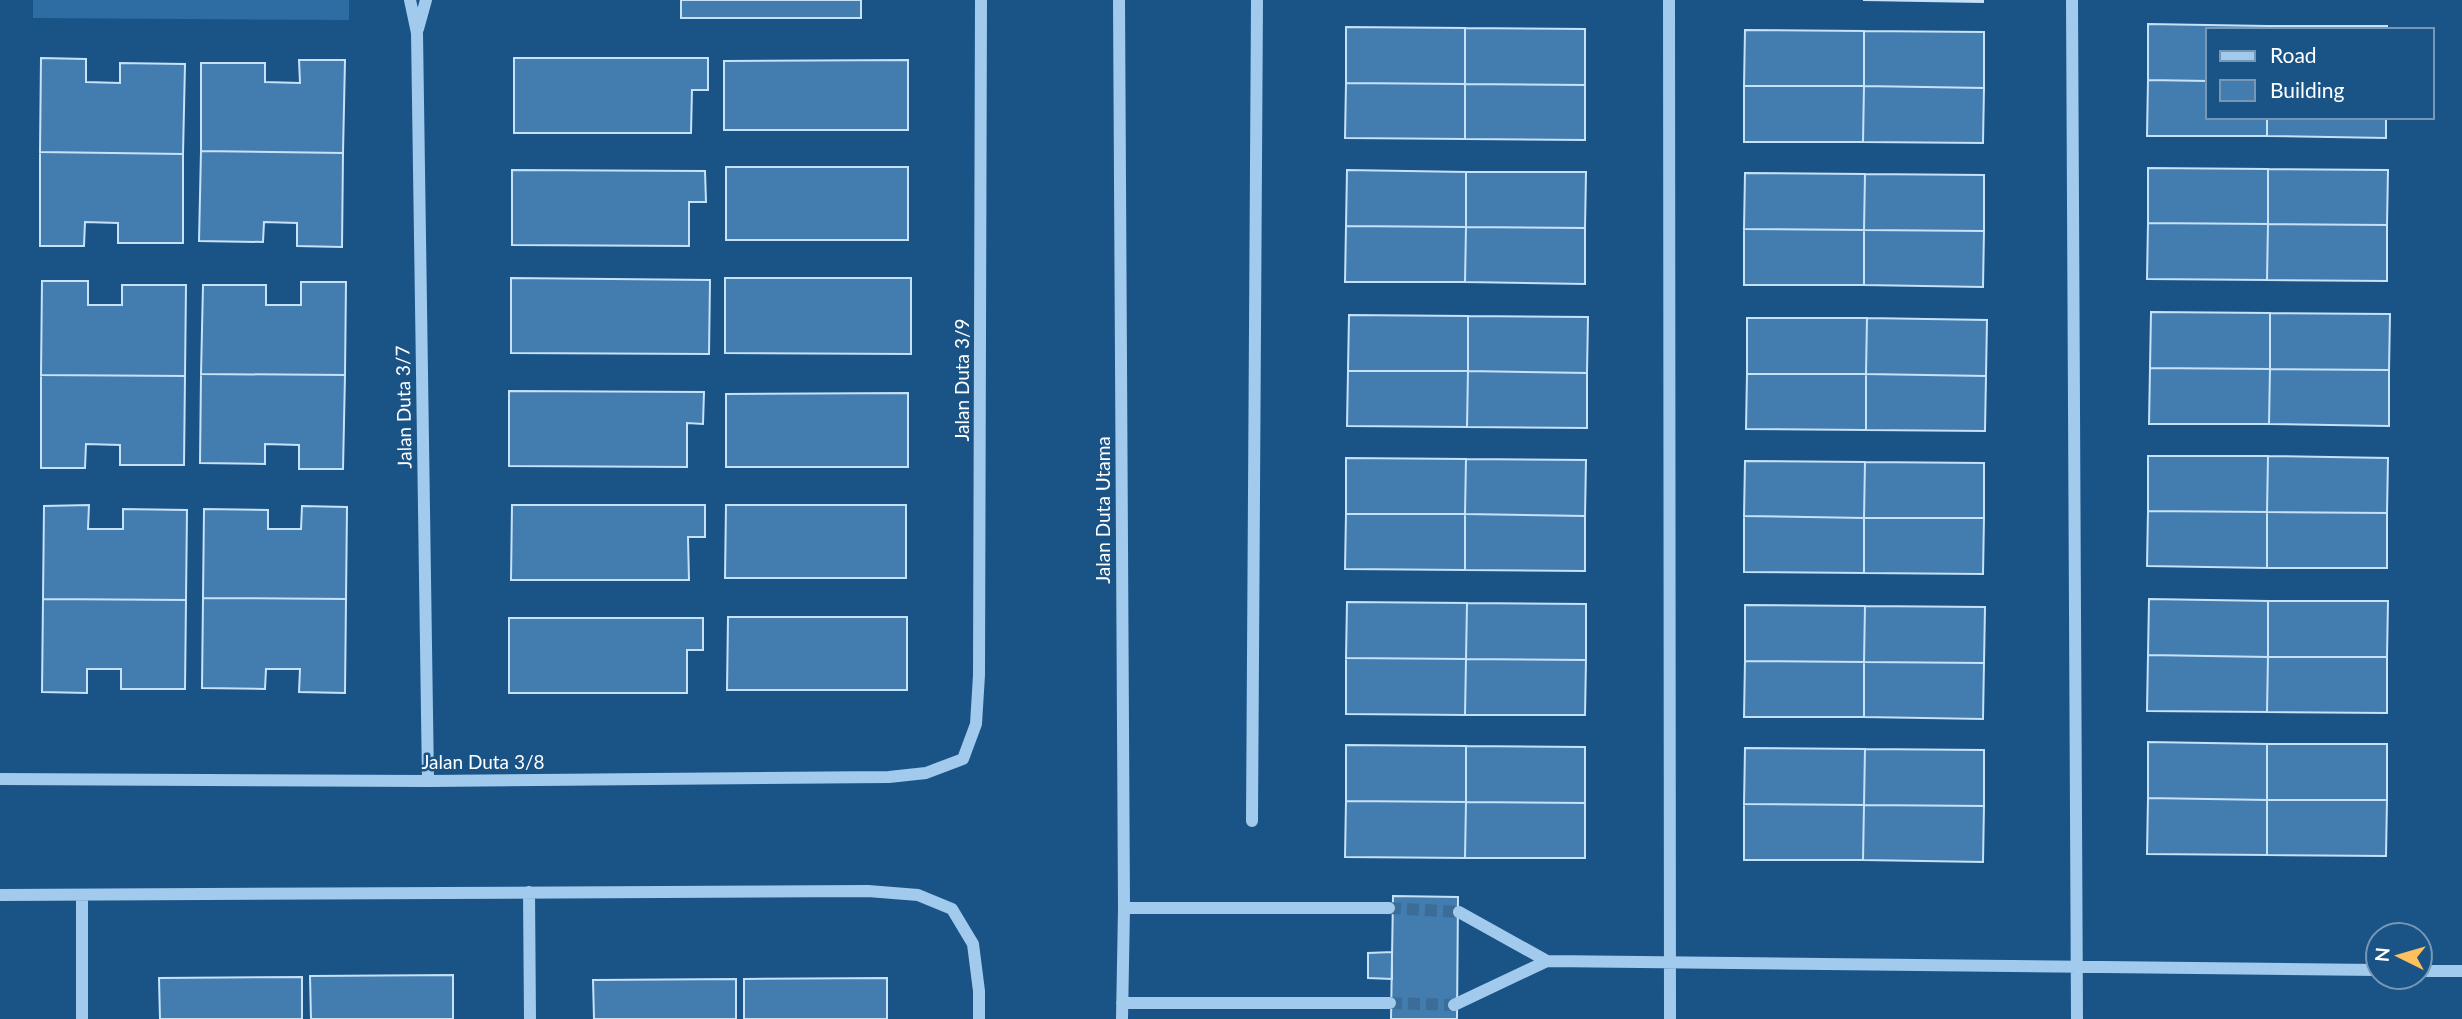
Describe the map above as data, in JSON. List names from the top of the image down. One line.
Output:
{"streets":{"street":["Jalan Duta 3/9","Jalan Duta 3/7","Jalan Duta Utama","Jalan Duta 3/8"]},"crossings":[["Jalan Duta 3/9","Jalan Duta 3/8"],["Jalan Duta 3/7","Jalan Duta 3/8"]],"legend":["Road","Building"],"north":"left"}
